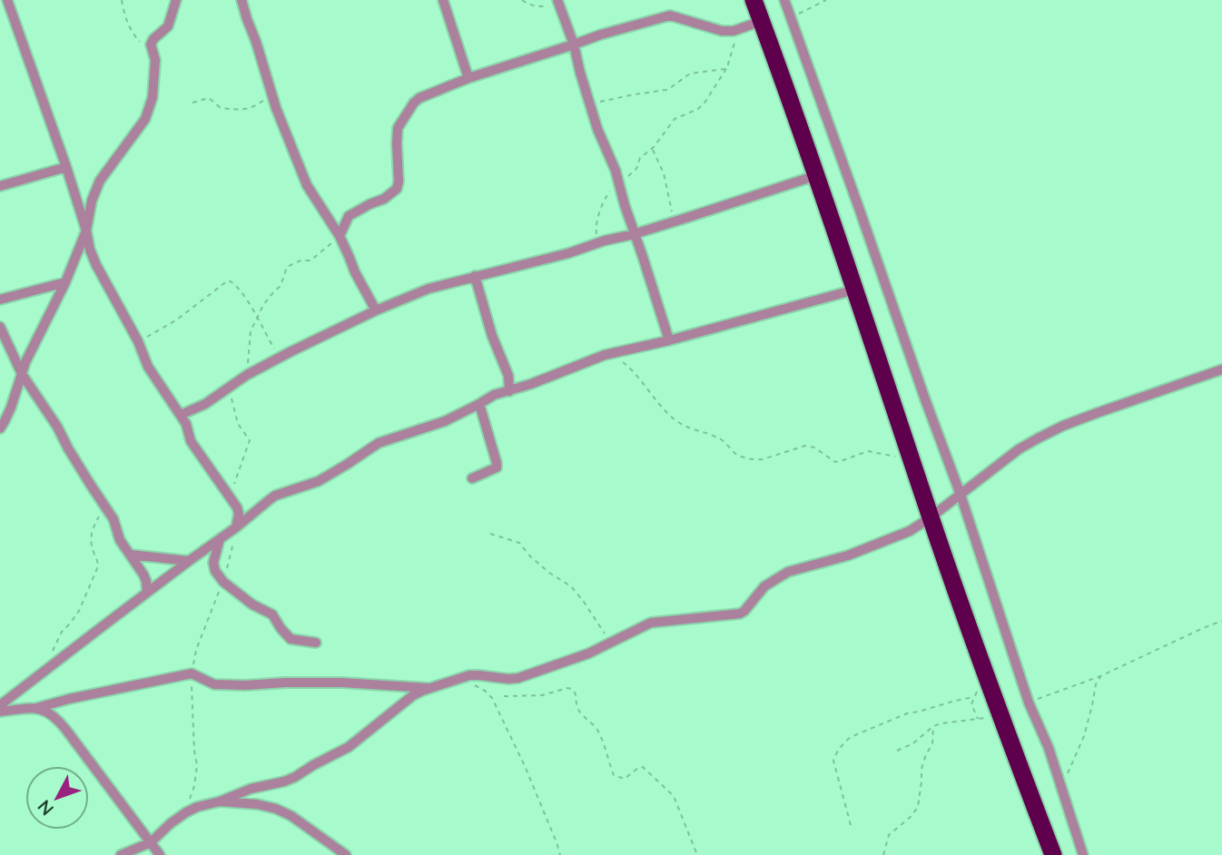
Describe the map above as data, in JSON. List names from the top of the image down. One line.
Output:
{"north":"bottom left"}
